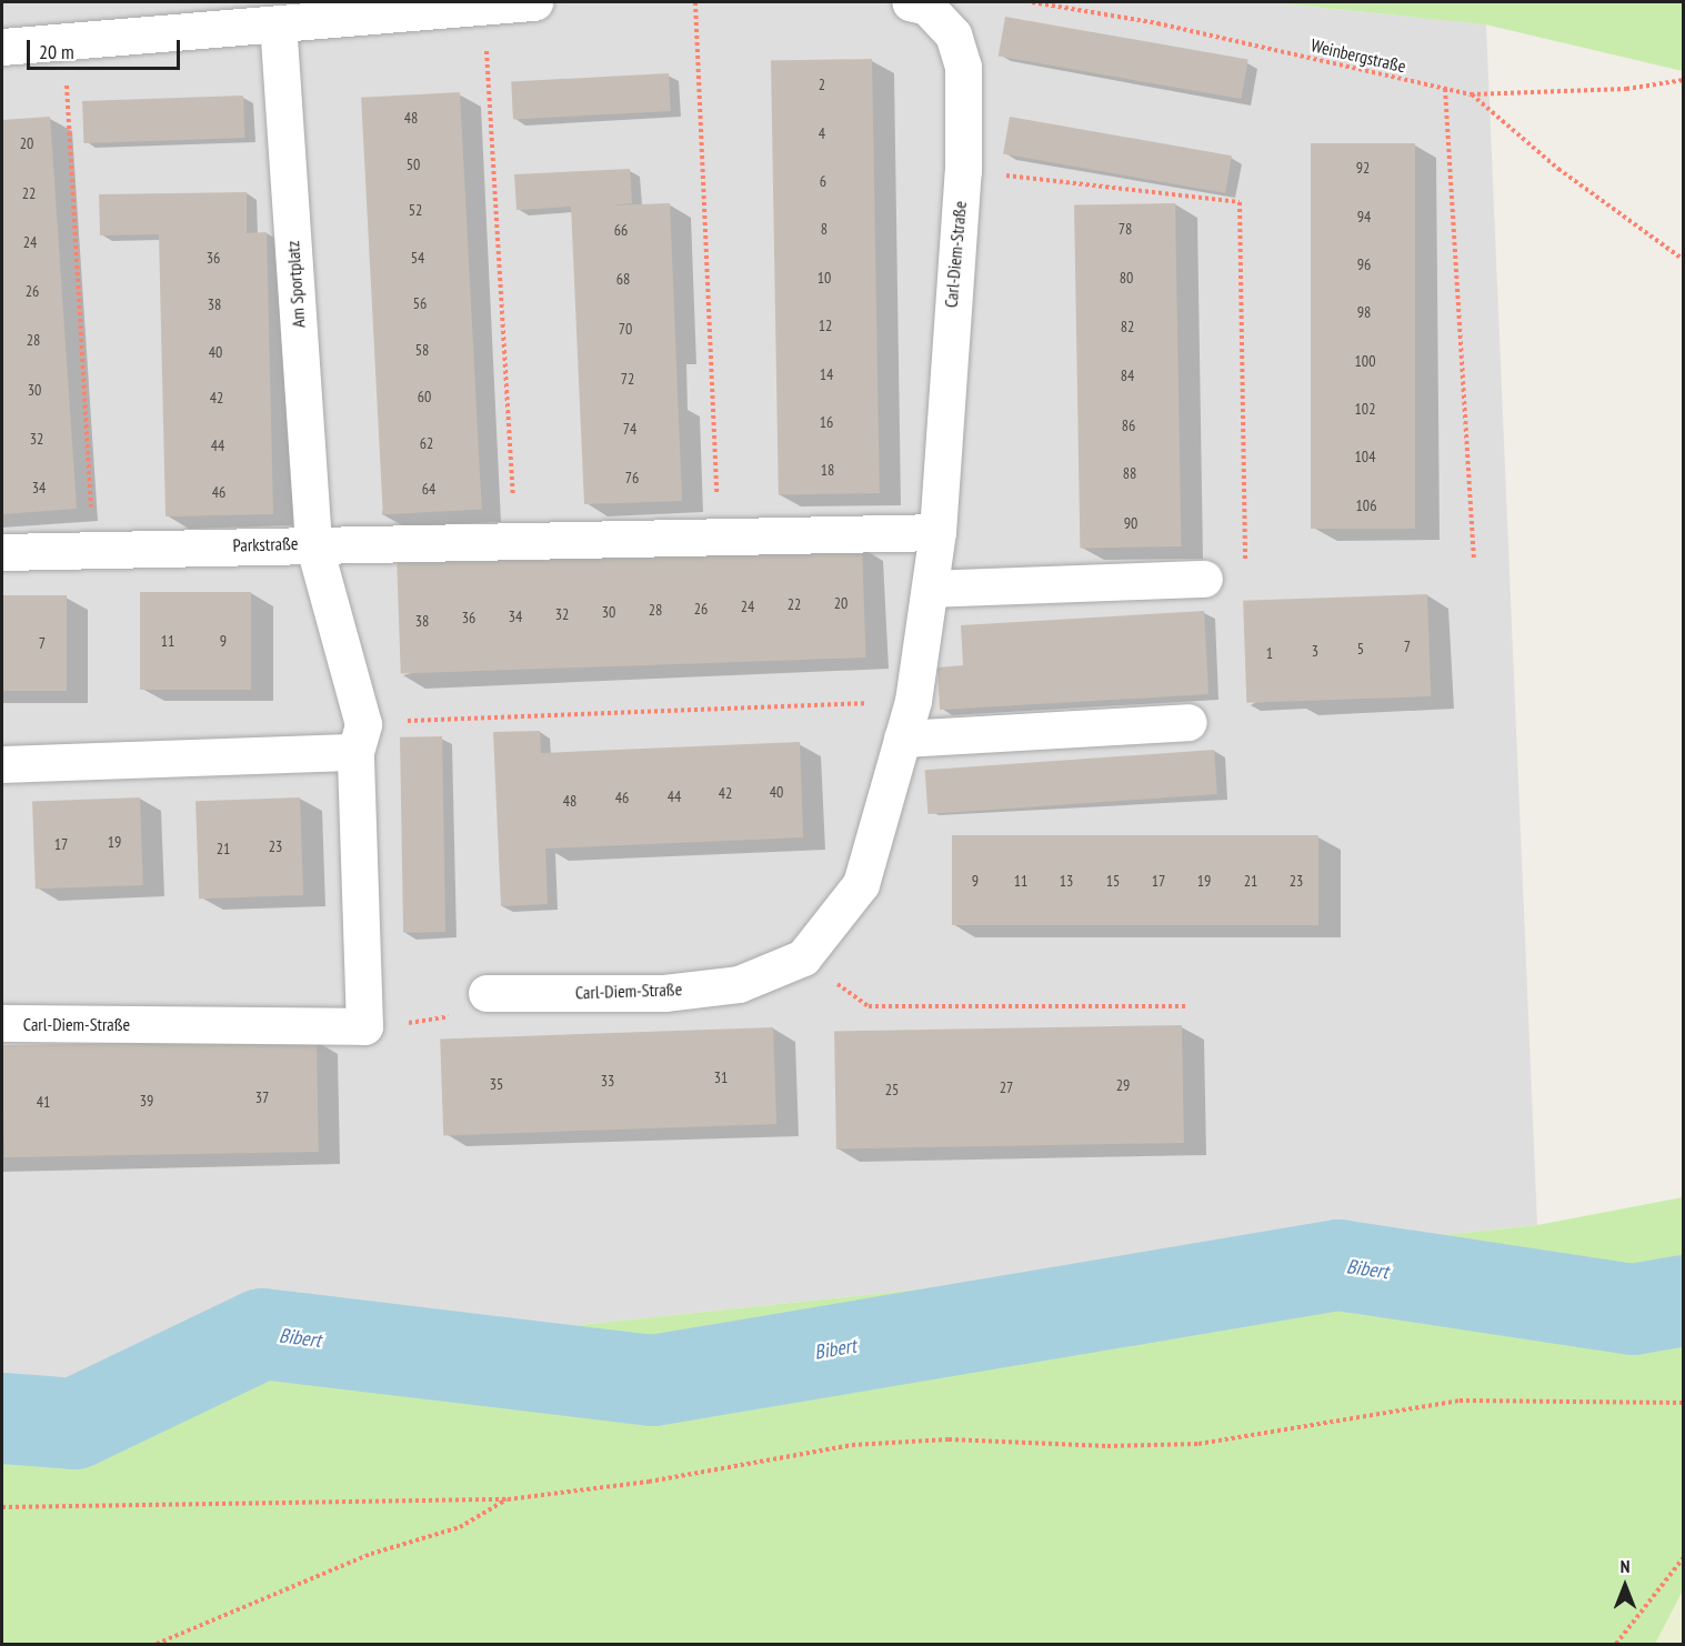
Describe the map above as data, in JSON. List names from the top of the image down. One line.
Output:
{"streets":{"street":["Carl-Diem-Straße","Am Sportplatz","Parkstraße"],"path":["Weinbergstraße"]},"crossings":[["Carl-Diem-Straße","Parkstraße"],["Am Sportplatz","Parkstraße"]],"water":["Bibert"],"house_numbers":["2","48","4","20","50","92","6","22","52","94","8","78","66","24","36","54","96","10","80","68","26","56","38","98","12","82","70","28","58","40","100","14","84","72","30","60","42","102","16","86","74","32","62","44","104","18","88","76","34","64","46","106","90","20","22","24","26","28","30","32","34","36","38","11","9","7","7","5","3","1","40","42","44","46","48","19","17","23","21","9","11","13","15","17","19","21","23","31","33","35","29","27","25","37","39","41"],"scale_bar":"20 m","north":"top"}
